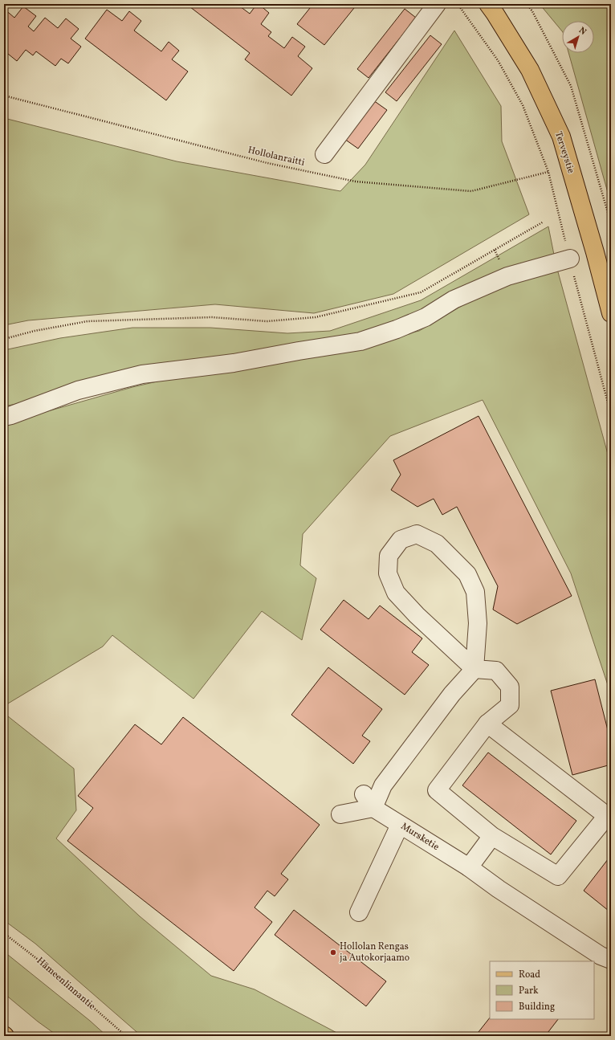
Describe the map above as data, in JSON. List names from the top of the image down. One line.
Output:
{"streets":{"main road":["Terveystie"],"street":["Mursketie"],"path":["Hollolanraitti","Hämeenlinnantie"]},"places":["Hollolan Rengas ja Autokorjaamo"],"legend":["Road","Park","Building"],"north":"top right"}
